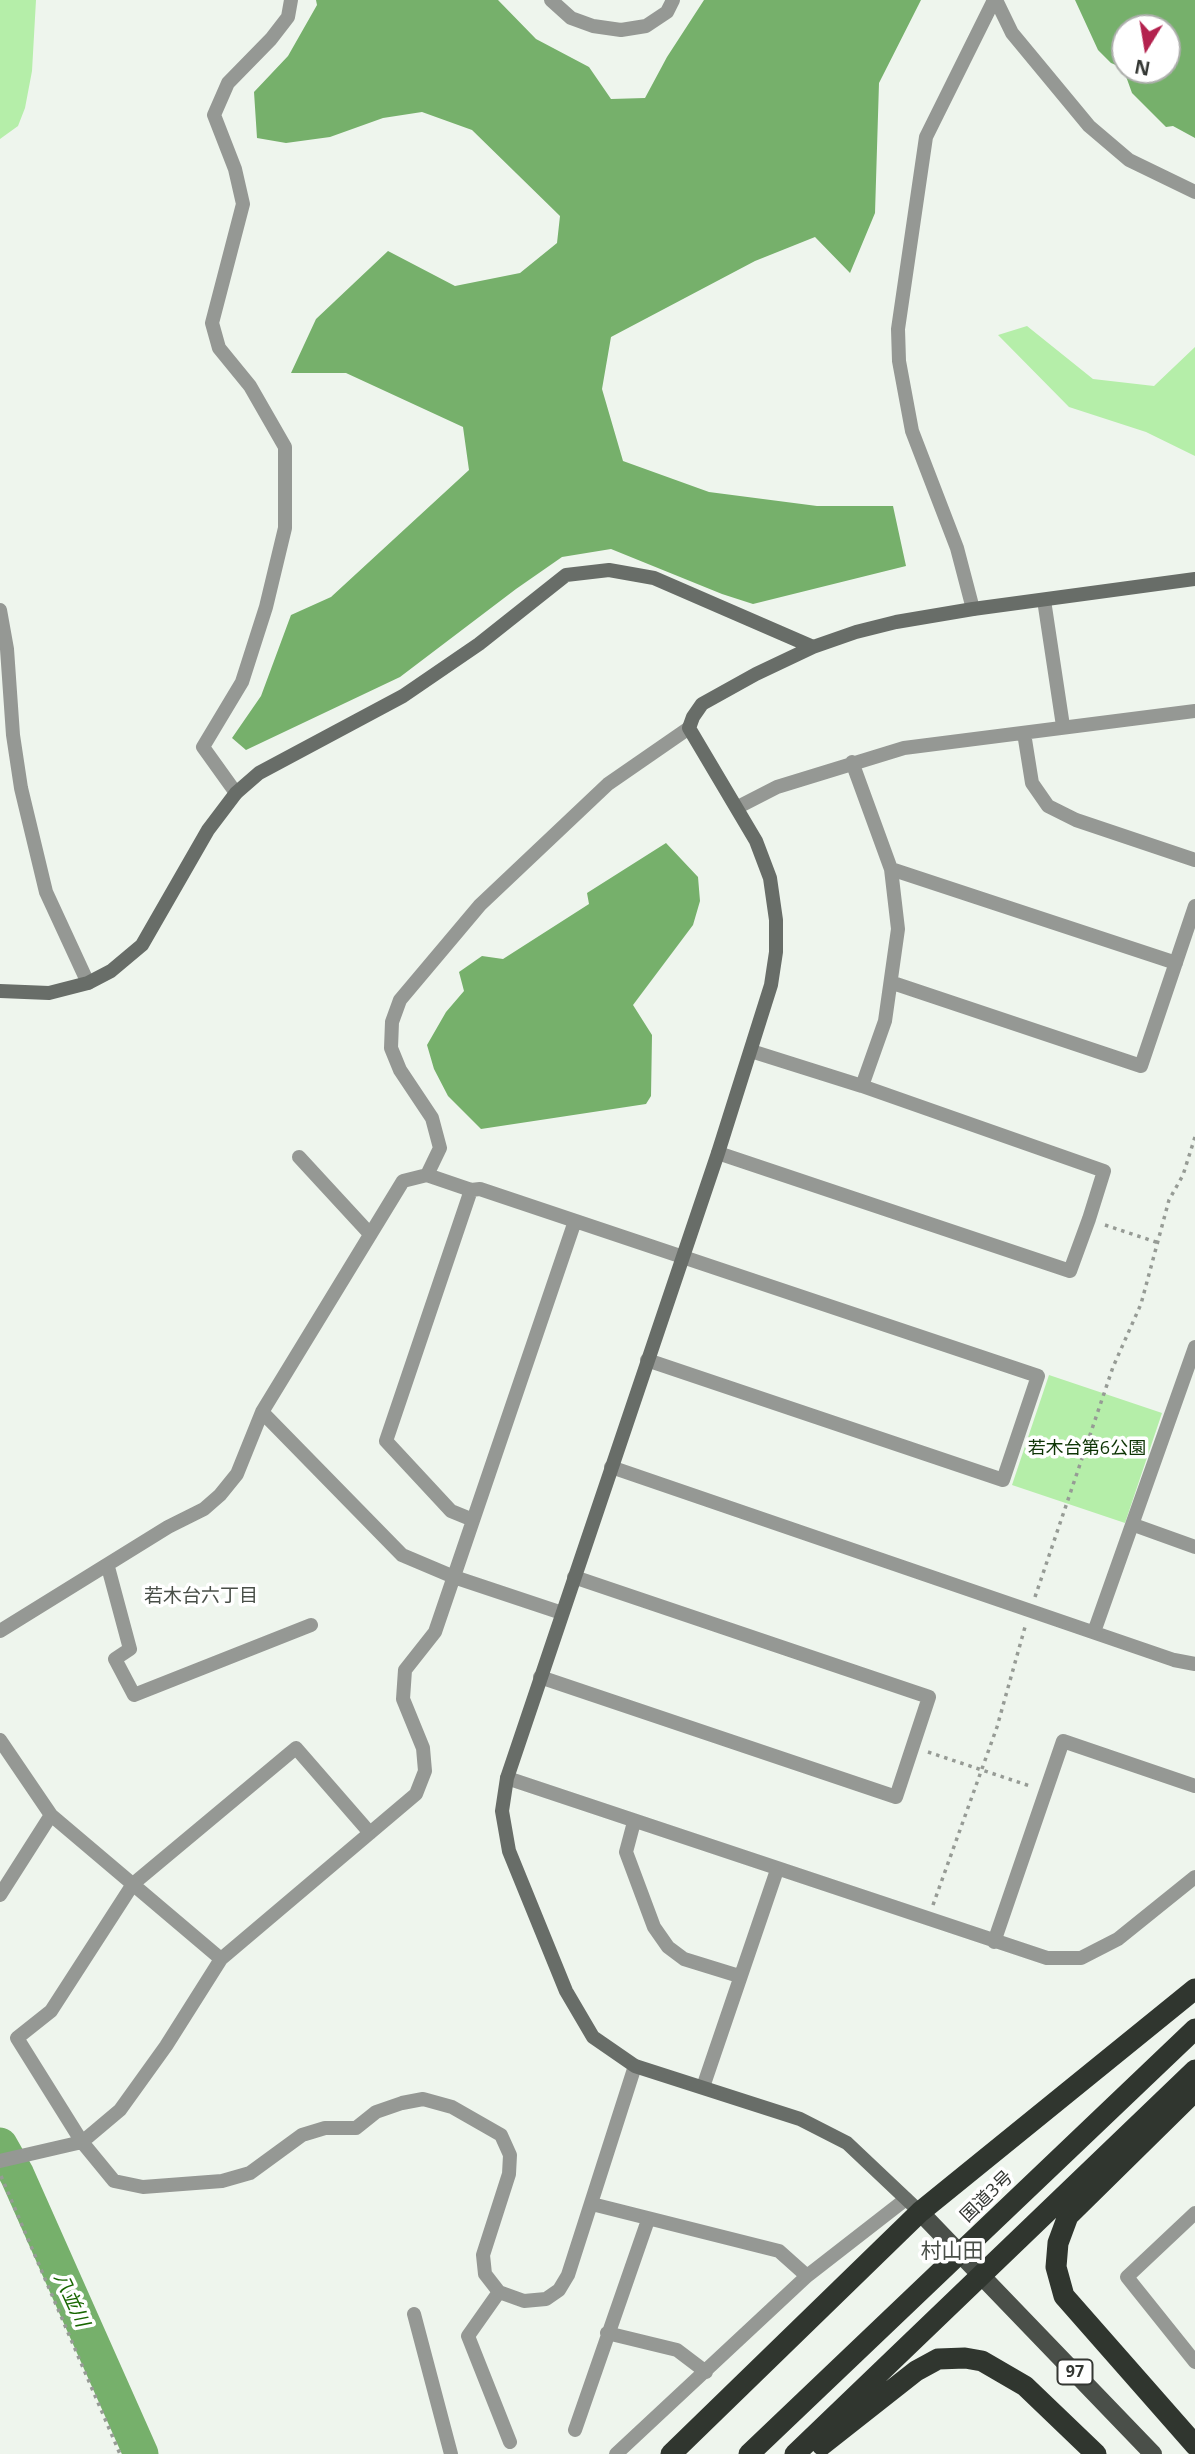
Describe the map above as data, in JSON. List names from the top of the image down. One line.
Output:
{"streets":{"highway":["国道3号"],"main road":["97"]},"districts":["若木台六丁目","村山田"],"water":["八並川"],"parks":["若木台第6公園"],"north":"bottom"}
